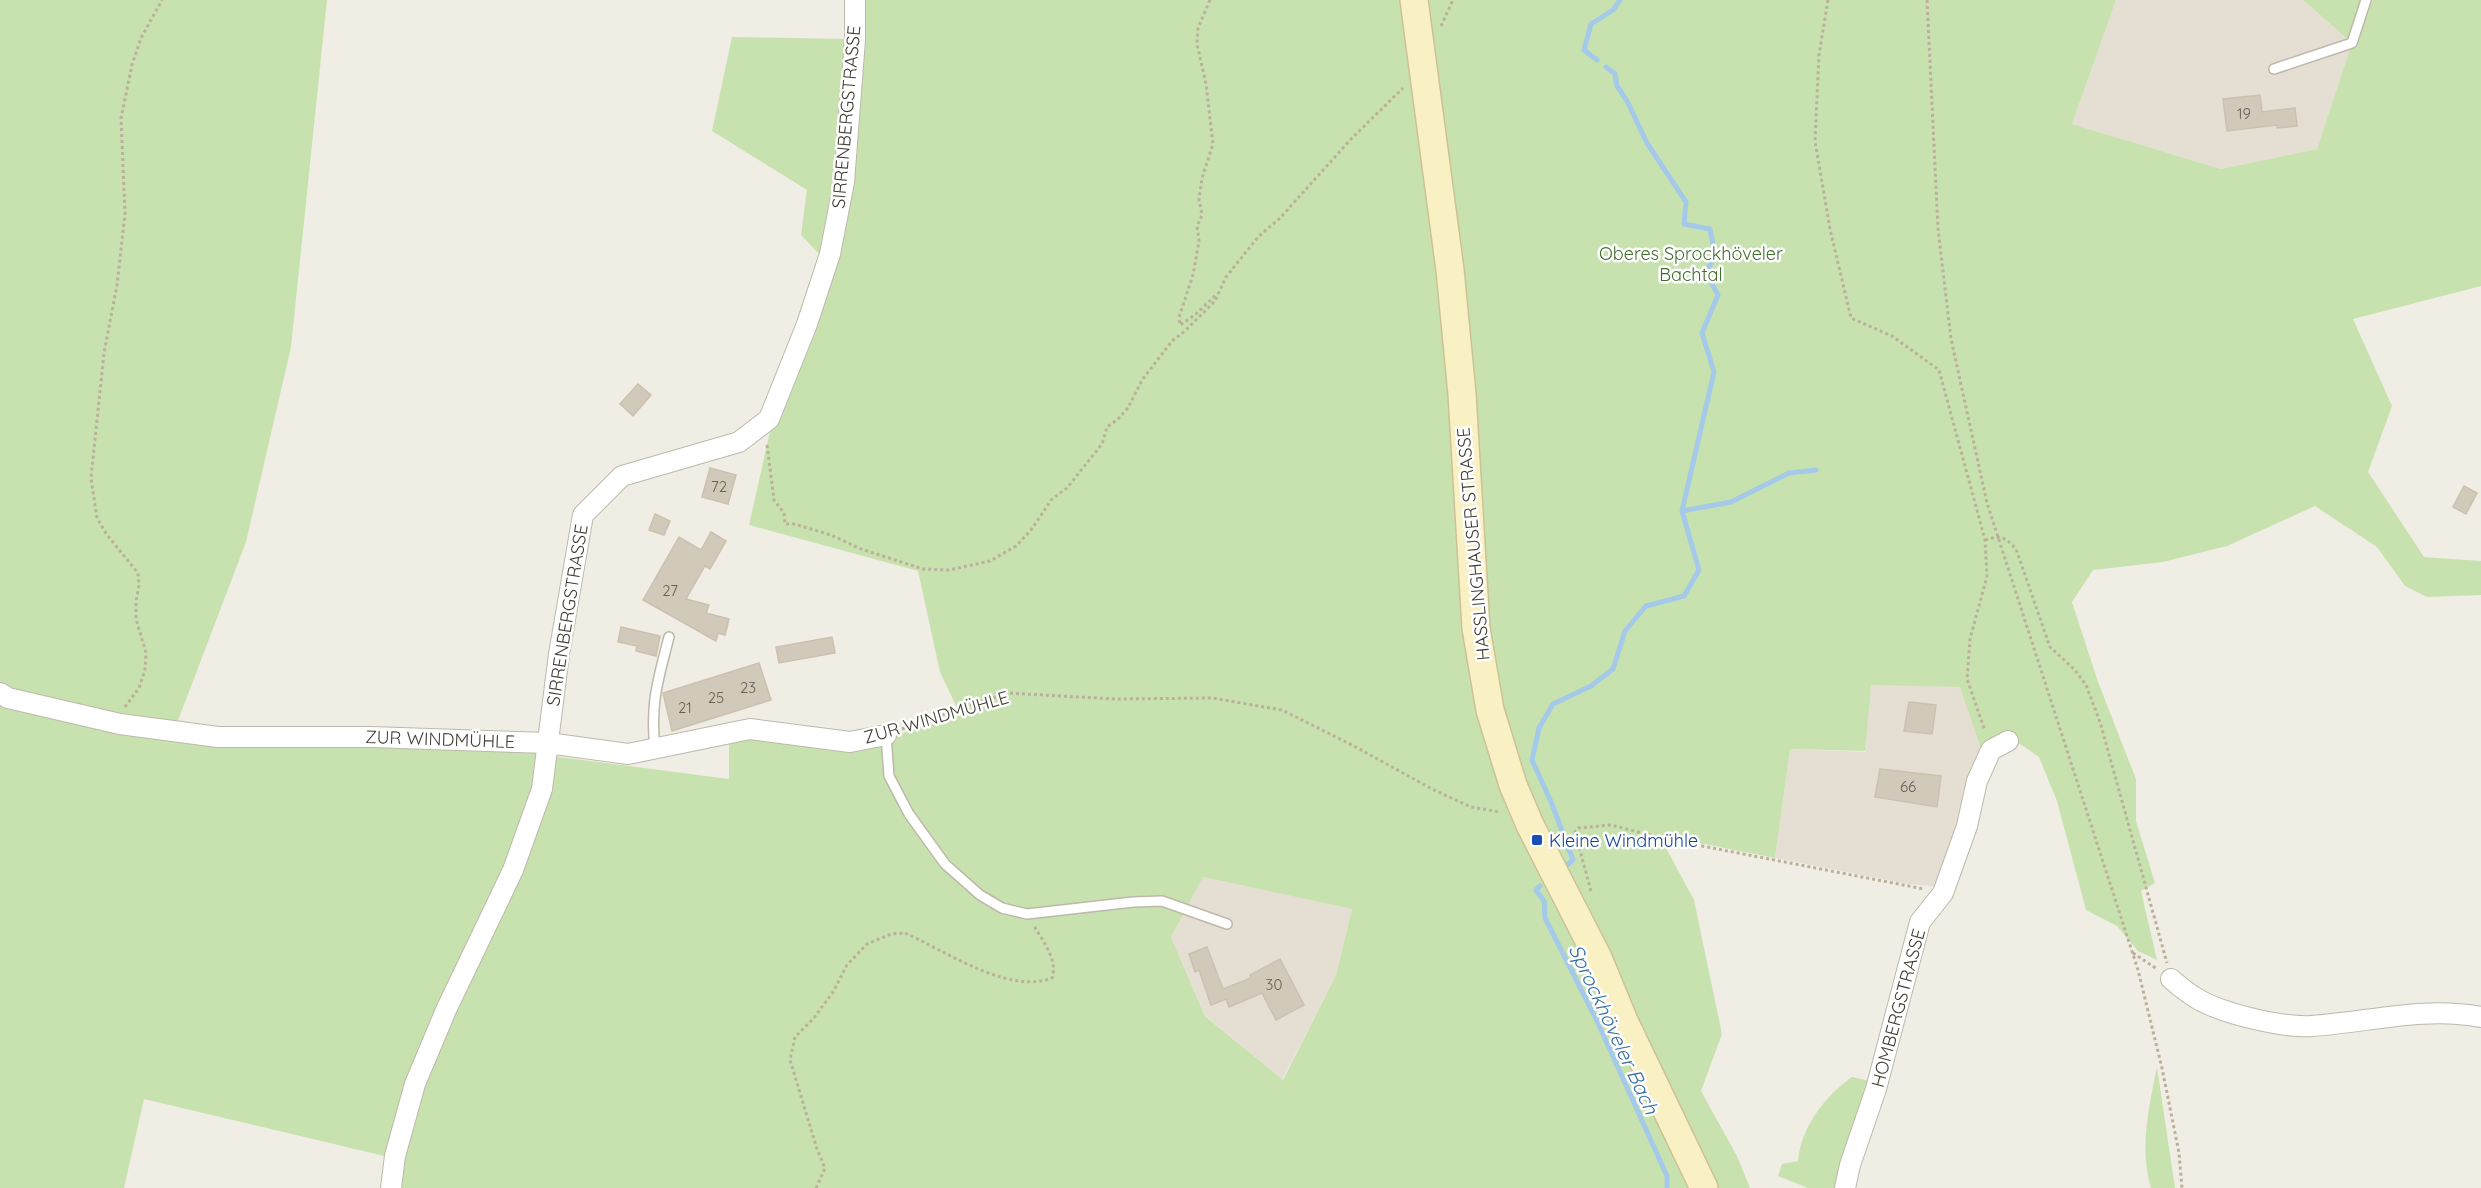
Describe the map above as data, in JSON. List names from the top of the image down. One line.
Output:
{"streets":{"main road":["HASSLINGHAUSER STRASSE"],"street":["SIRRENBERGSTRASSE","ZUR WINDMÜHLE","HOMBERGSTRASSE"]},"crossings":[["SIRRENBERGSTRASSE","ZUR WINDMÜHLE"],["HASSLINGHAUSER STRASSE","ZUR WINDMÜHLE"]],"water":["Sprockhöveler Bach"],"parks":["Oberes Sprockhöveler Bachtal"],"places":{"transit":["Kleine Windmühle"]},"house_numbers":["19","72","27","23","25","21","66","30"]}
